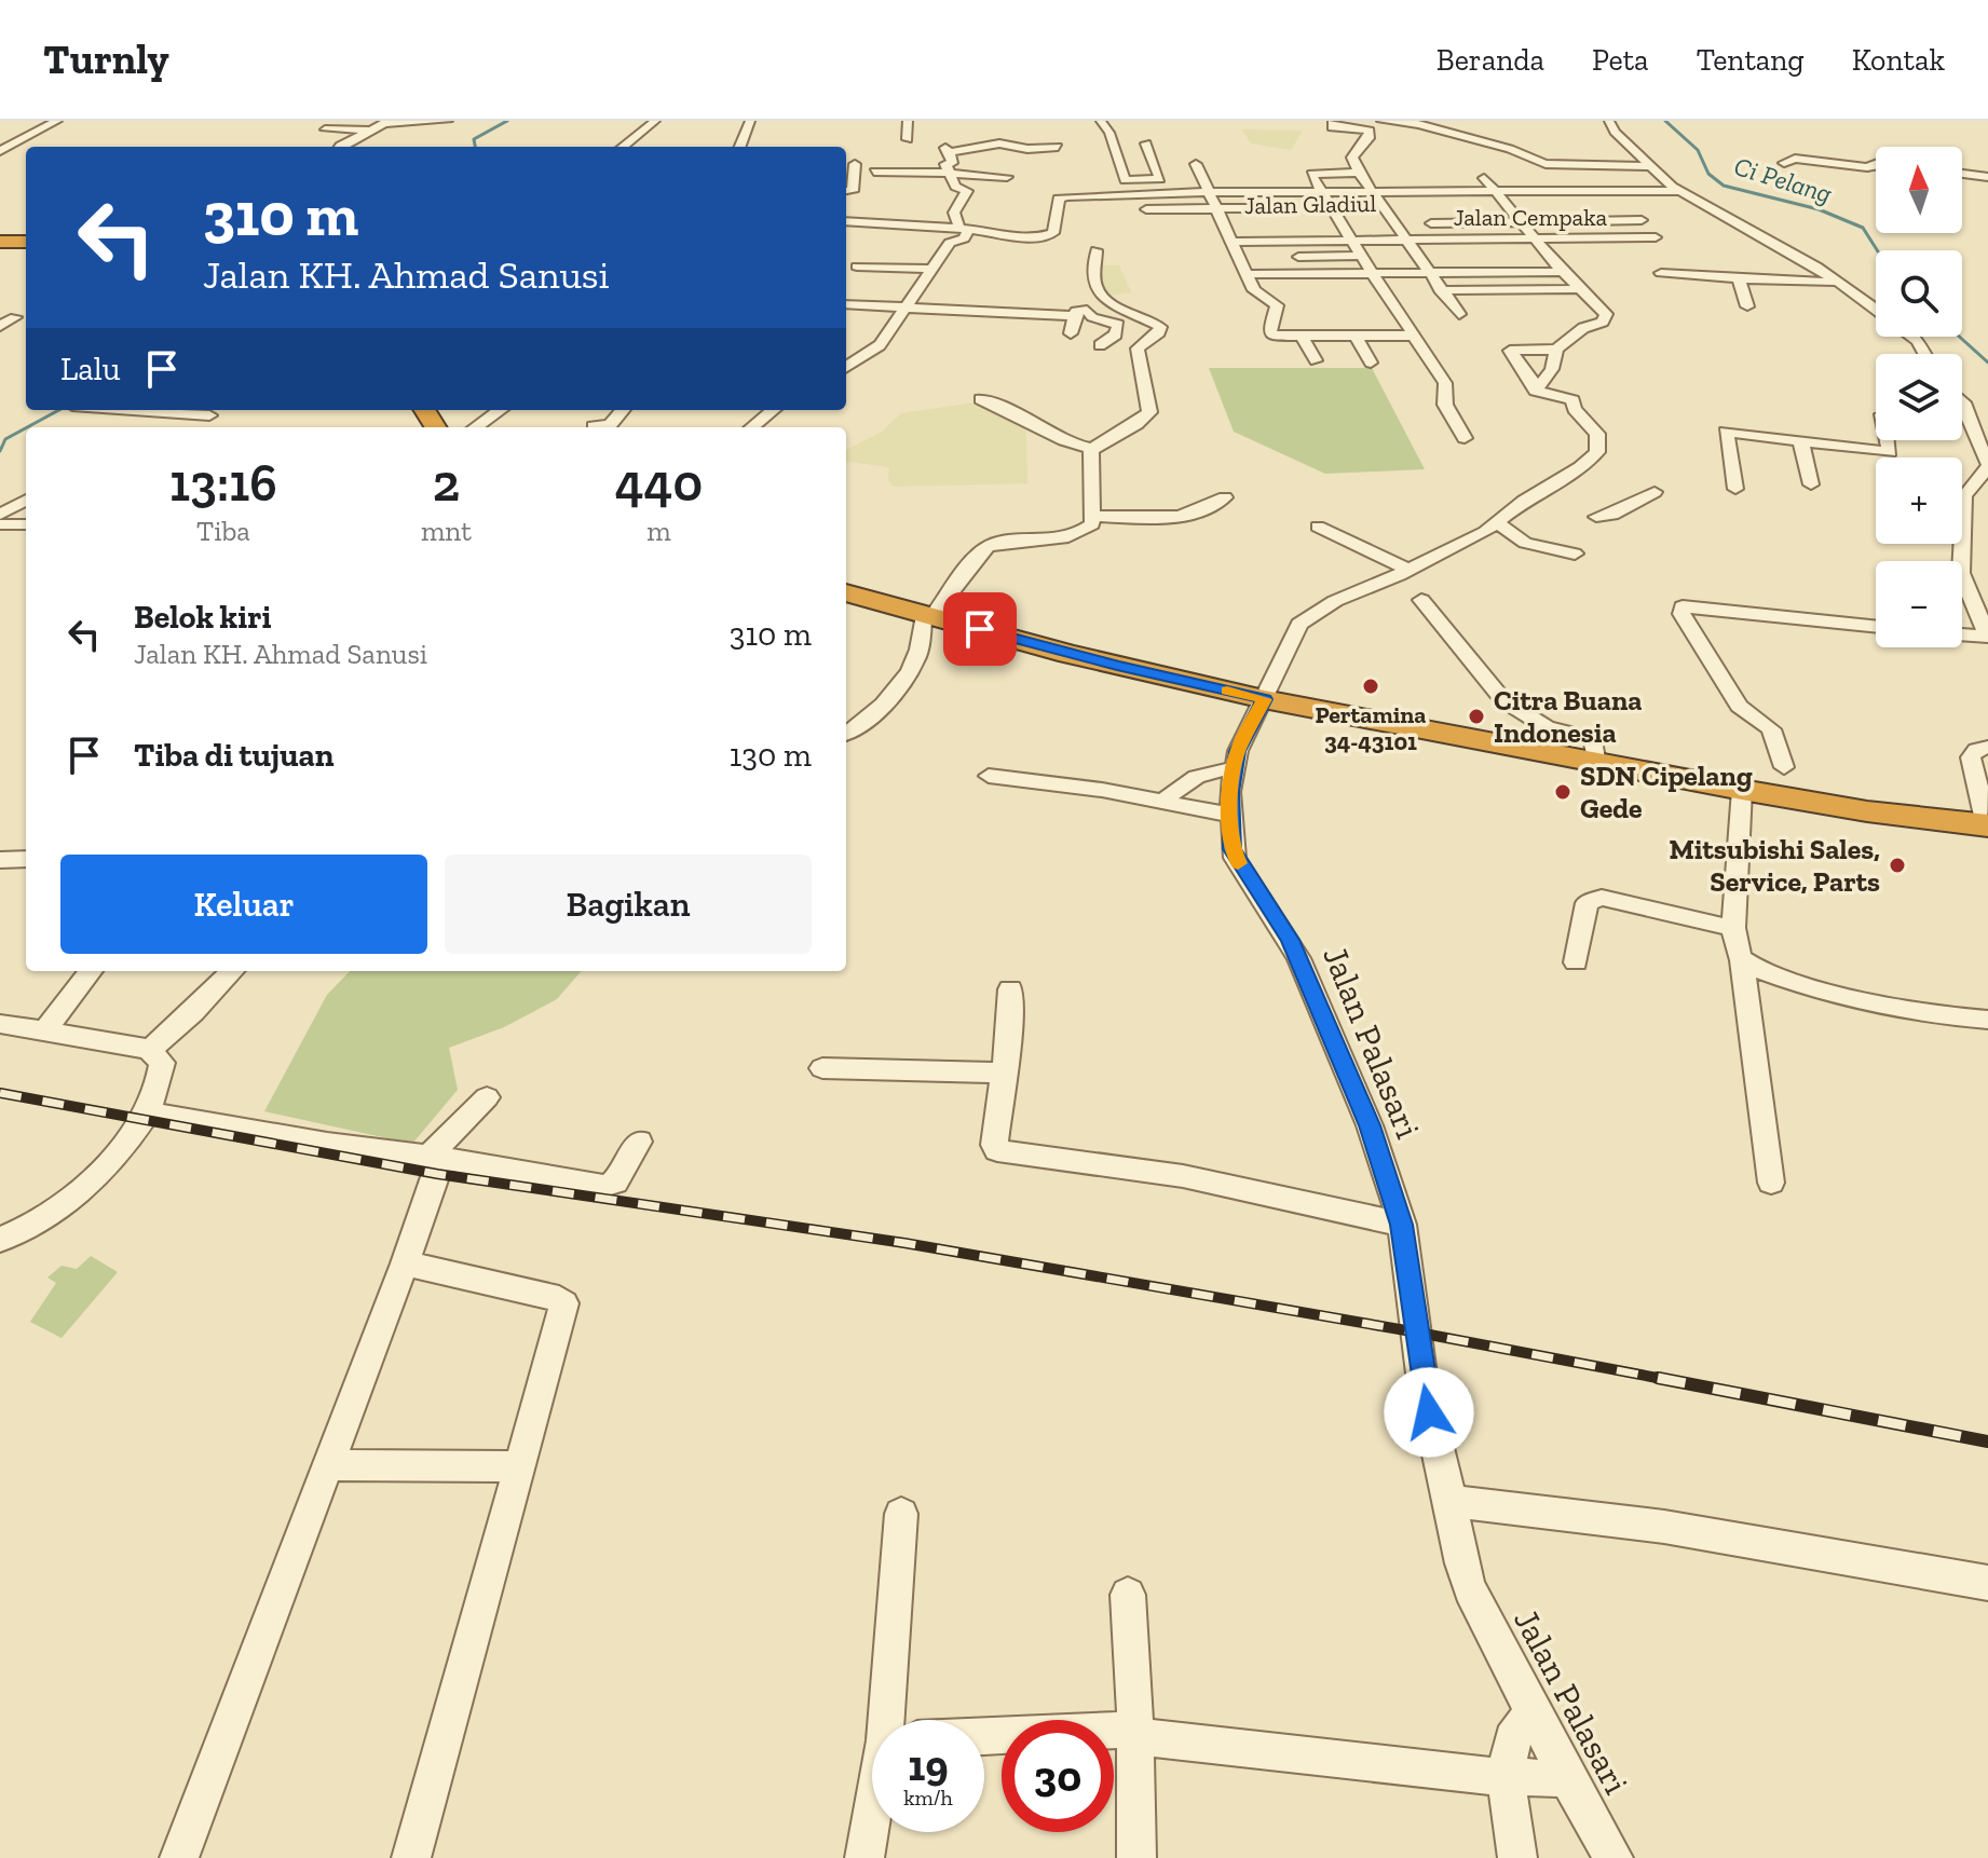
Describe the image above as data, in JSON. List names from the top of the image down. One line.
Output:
{"streets":{"street":["Jalan Gladiul","Jalan Cempaka","Jalan Palasari"]},"water":["Ci Pelang"],"places":["Pertamina 34-43101","Citra Buana Indonesia","SDN Cipelang Gede","Mitsubishi Sales, Service, Parts"],"north":"top","page":{"header":"Turnly","nav":["Beranda","Peta","Tentang","Kontak"],"map_buttons":["+","−"],"turn":["310 m","Jalan KH. Ahmad Sanusi"],"then":"Lalu","eta":["13:16","Tiba","2","mnt","440","m"],"list":[{"name":"Belok kiri","note":"Jalan KH. Ahmad Sanusi","value":"310 m"},{"name":"Tiba di tujuan","value":"130 m"}],"buttons":["Keluar","Bagikan"],"speed":"19 km/h","limit":"30"}}
